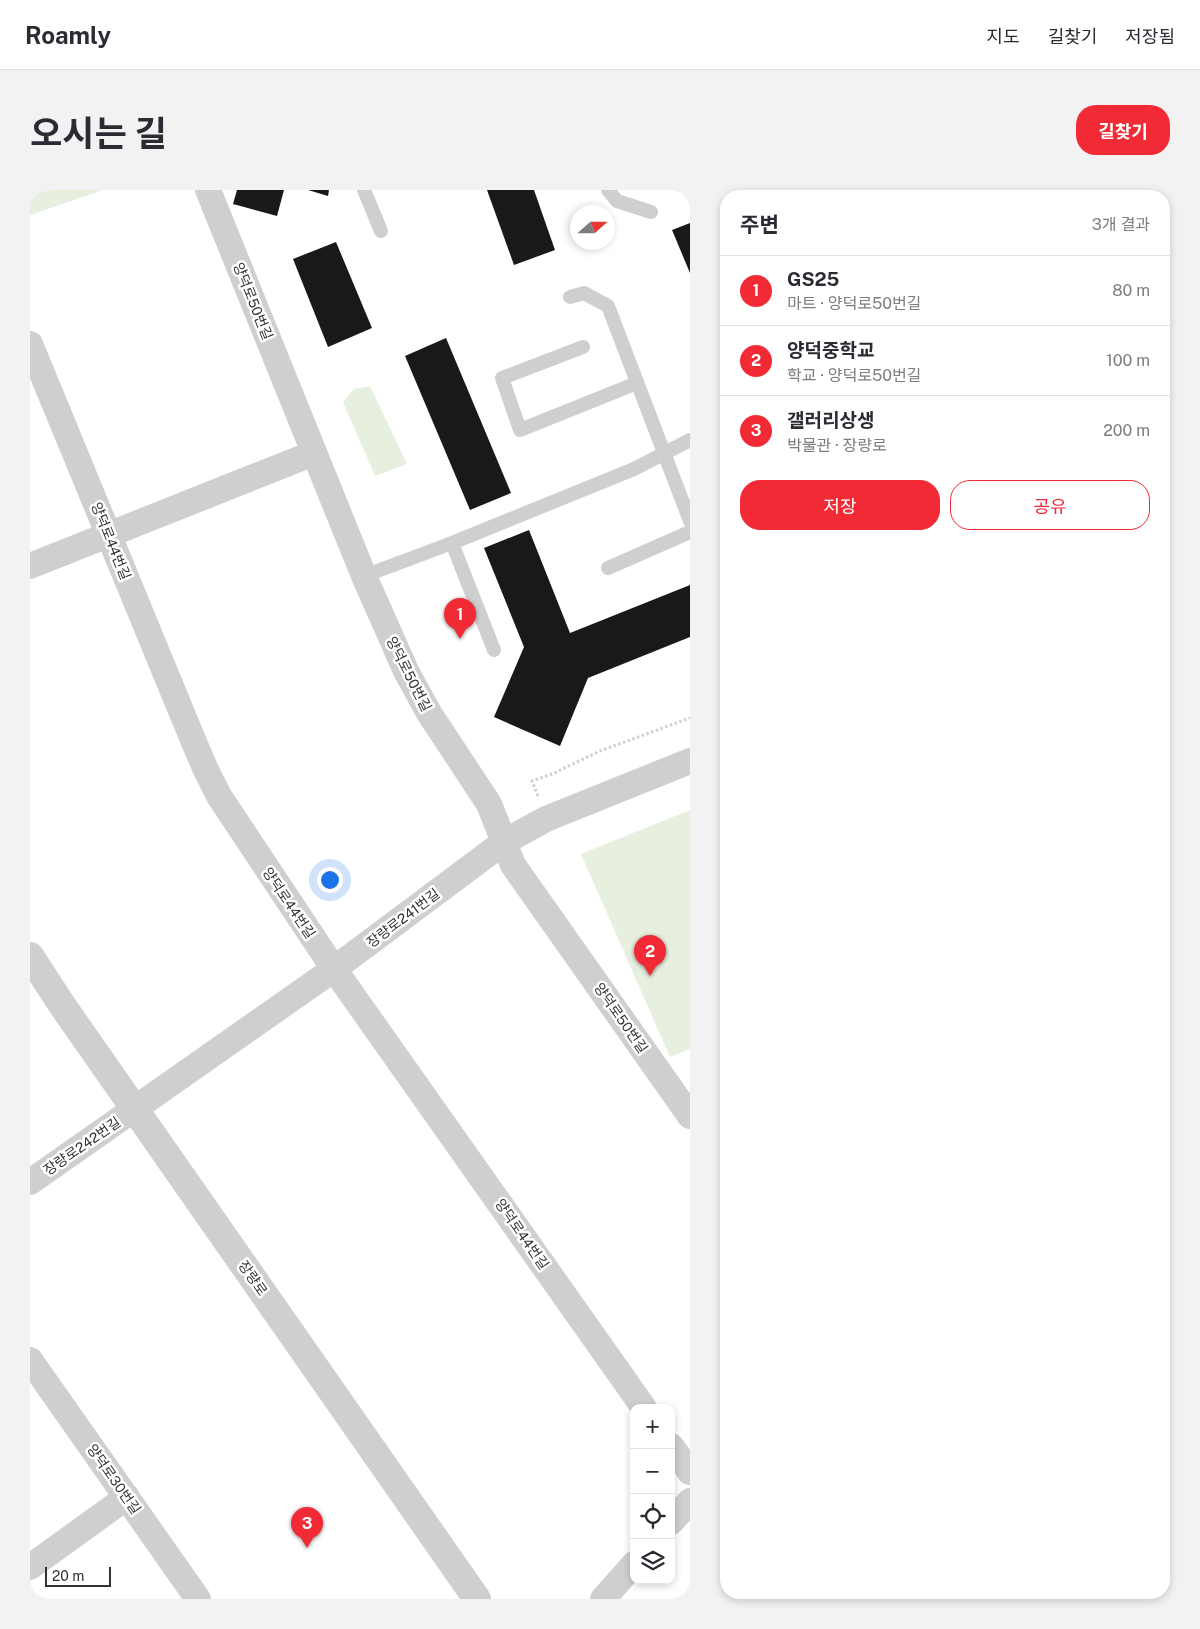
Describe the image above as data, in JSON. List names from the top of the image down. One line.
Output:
{"streets":{"street":["양덕로50번길","양덕로44번길","장량로241번길","장량로242번길","장량로","양덕로30번길"]},"crossings":[["양덕로50번길","장량로241번길"],["양덕로44번길","장량로241번길"],["장량로241번길","장량로242번길"],["장량로241번길","장량로"],["장량로242번길","장량로"]],"scale_bar":"20 m","north":"right","page":{"header":"Roamly","nav":["지도","길찾기","저장됨"],"title":"오시는 길","buttons":["길찾기",["저장","공유"]],"heading":["주변","3개 결과"],"list":[{"mark":"1","name":"GS25","note":"마트 · 양덕로50번길","value":"80 m"},{"mark":"2","name":"양덕중학교","note":"학교 · 양덕로50번길","value":"100 m"},{"mark":"3","name":"갤러리상생","note":"박물관 · 장량로","value":"200 m"}],"pins":["1","2","3"],"map_buttons":["+","−"],"scale":"20 m"}}
